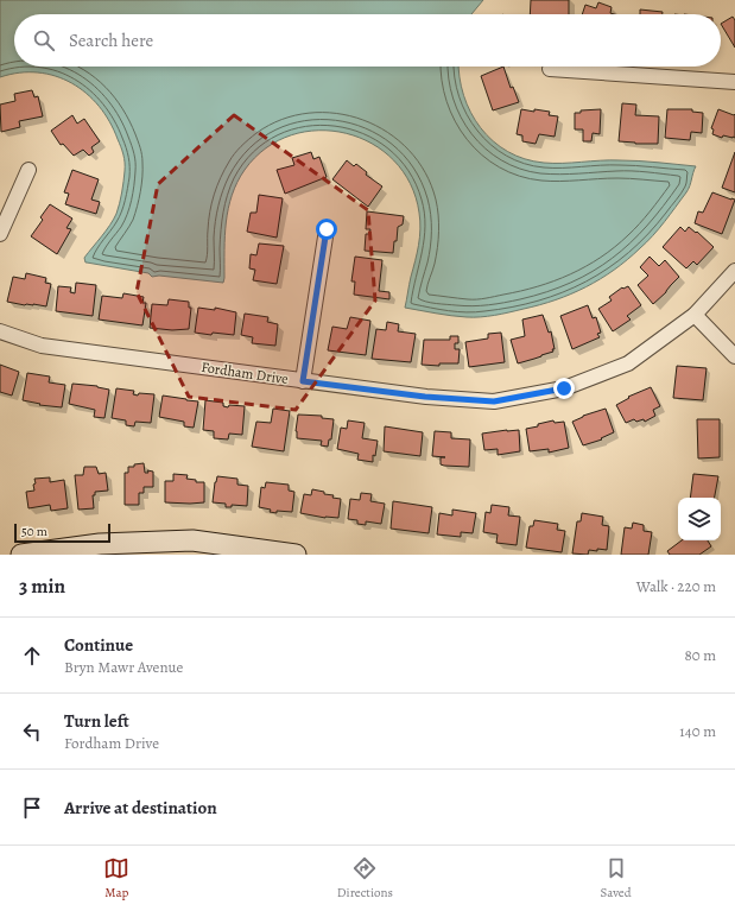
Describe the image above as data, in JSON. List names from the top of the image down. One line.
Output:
{"streets":{"street":["Fordham Drive"]},"scale_bar":"50 m","page":{"search":"Search here","scale":"50 m","heading":["3 min","Walk · 220 m"],"list":[["Continue","Bryn Mawr Avenue","80 m"],["Turn left","Fordham Drive","140 m"],"Arrive at destination"],"nav":["Map","Directions","Saved"]}}
